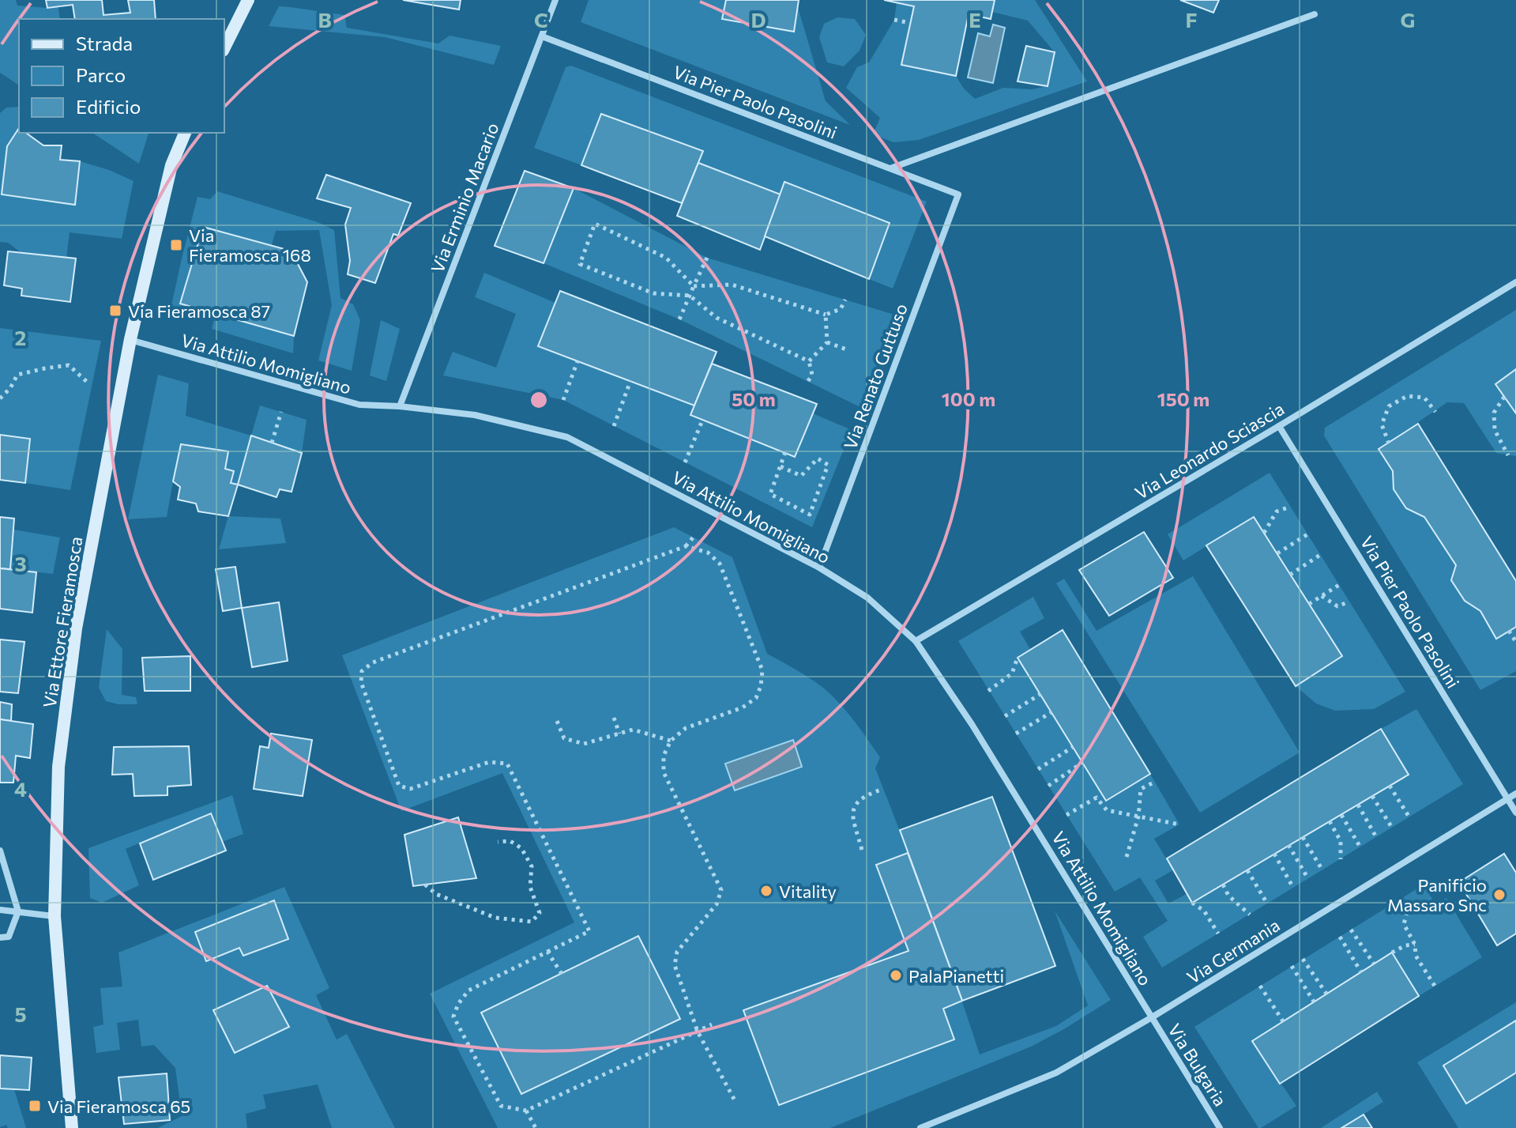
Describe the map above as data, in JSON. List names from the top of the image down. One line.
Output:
{"streets":{"main road":["Via Ettore Fieramosca"],"street":["Via Pier Paolo Pasolini","Via Erminio Macario","Via Attilio Momigliano","Via Renato Guttuso","Via Leonardo Sciascia","Via Germania","Via Bulgaria"]},"crossings":[["Via Pier Paolo Pasolini","Via Erminio Macario"],["Via Pier Paolo Pasolini","Via Renato Guttuso"],["Via Pier Paolo Pasolini","Via Leonardo Sciascia"],["Via Pier Paolo Pasolini","Via Germania"],["Via Erminio Macario","Via Attilio Momigliano"],["Via Attilio Momigliano","Via Renato Guttuso"],["Via Attilio Momigliano","Via Leonardo Sciascia"],["Via Attilio Momigliano","Via Ettore Fieramosca"],["Via Attilio Momigliano","Via Germania"],["Via Attilio Momigliano","Via Bulgaria"],["Via Germania","Via Bulgaria"]],"places":{"transit":["Via Fieramosca 168","Via Fieramosca 87","Via Fieramosca 65"],"other":["Vitality","Panificio Massaro Snc","PalaPianetti"]},"legend":["Strada","Parco","Edificio"],"grid":{"columns":["B","C","D","E","F","G"],"rows":["2","3","4","5"]},"rings":["50 m","100 m","150 m"]}
